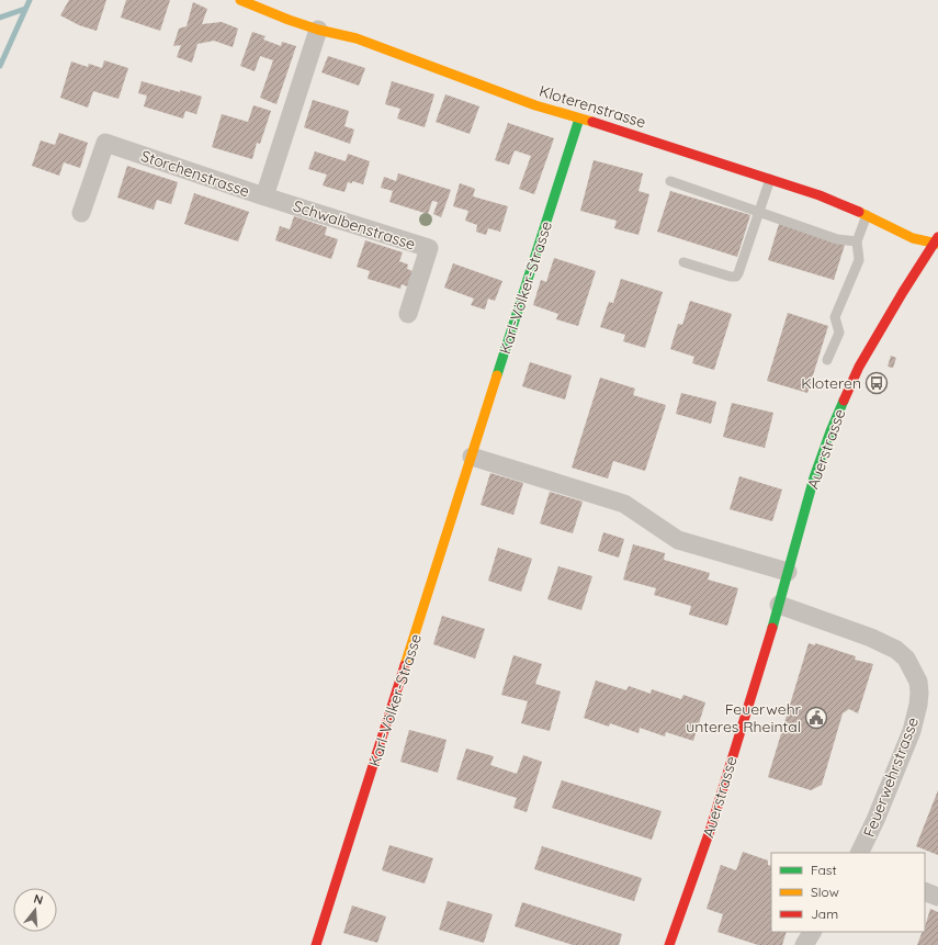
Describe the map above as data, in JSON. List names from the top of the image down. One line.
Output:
{"streets":{"street":["Kloterenstrasse","Storchenstrasse","Schwalbenstrasse","Karl-Völker-Strasse","Auerstrasse","Feuerwehrstrasse"]},"crossings":[["Kloterenstrasse","Storchenstrasse"],["Kloterenstrasse","Karl-Völker-Strasse"],["Kloterenstrasse","Auerstrasse"],["Storchenstrasse","Schwalbenstrasse"],["Auerstrasse","Feuerwehrstrasse"]],"places":{"bus stop":["Kloteren"],"public building":["Feuerwehr unteres Rheintal"]},"legend":["Fast","Slow","Jam"],"north":"top"}
